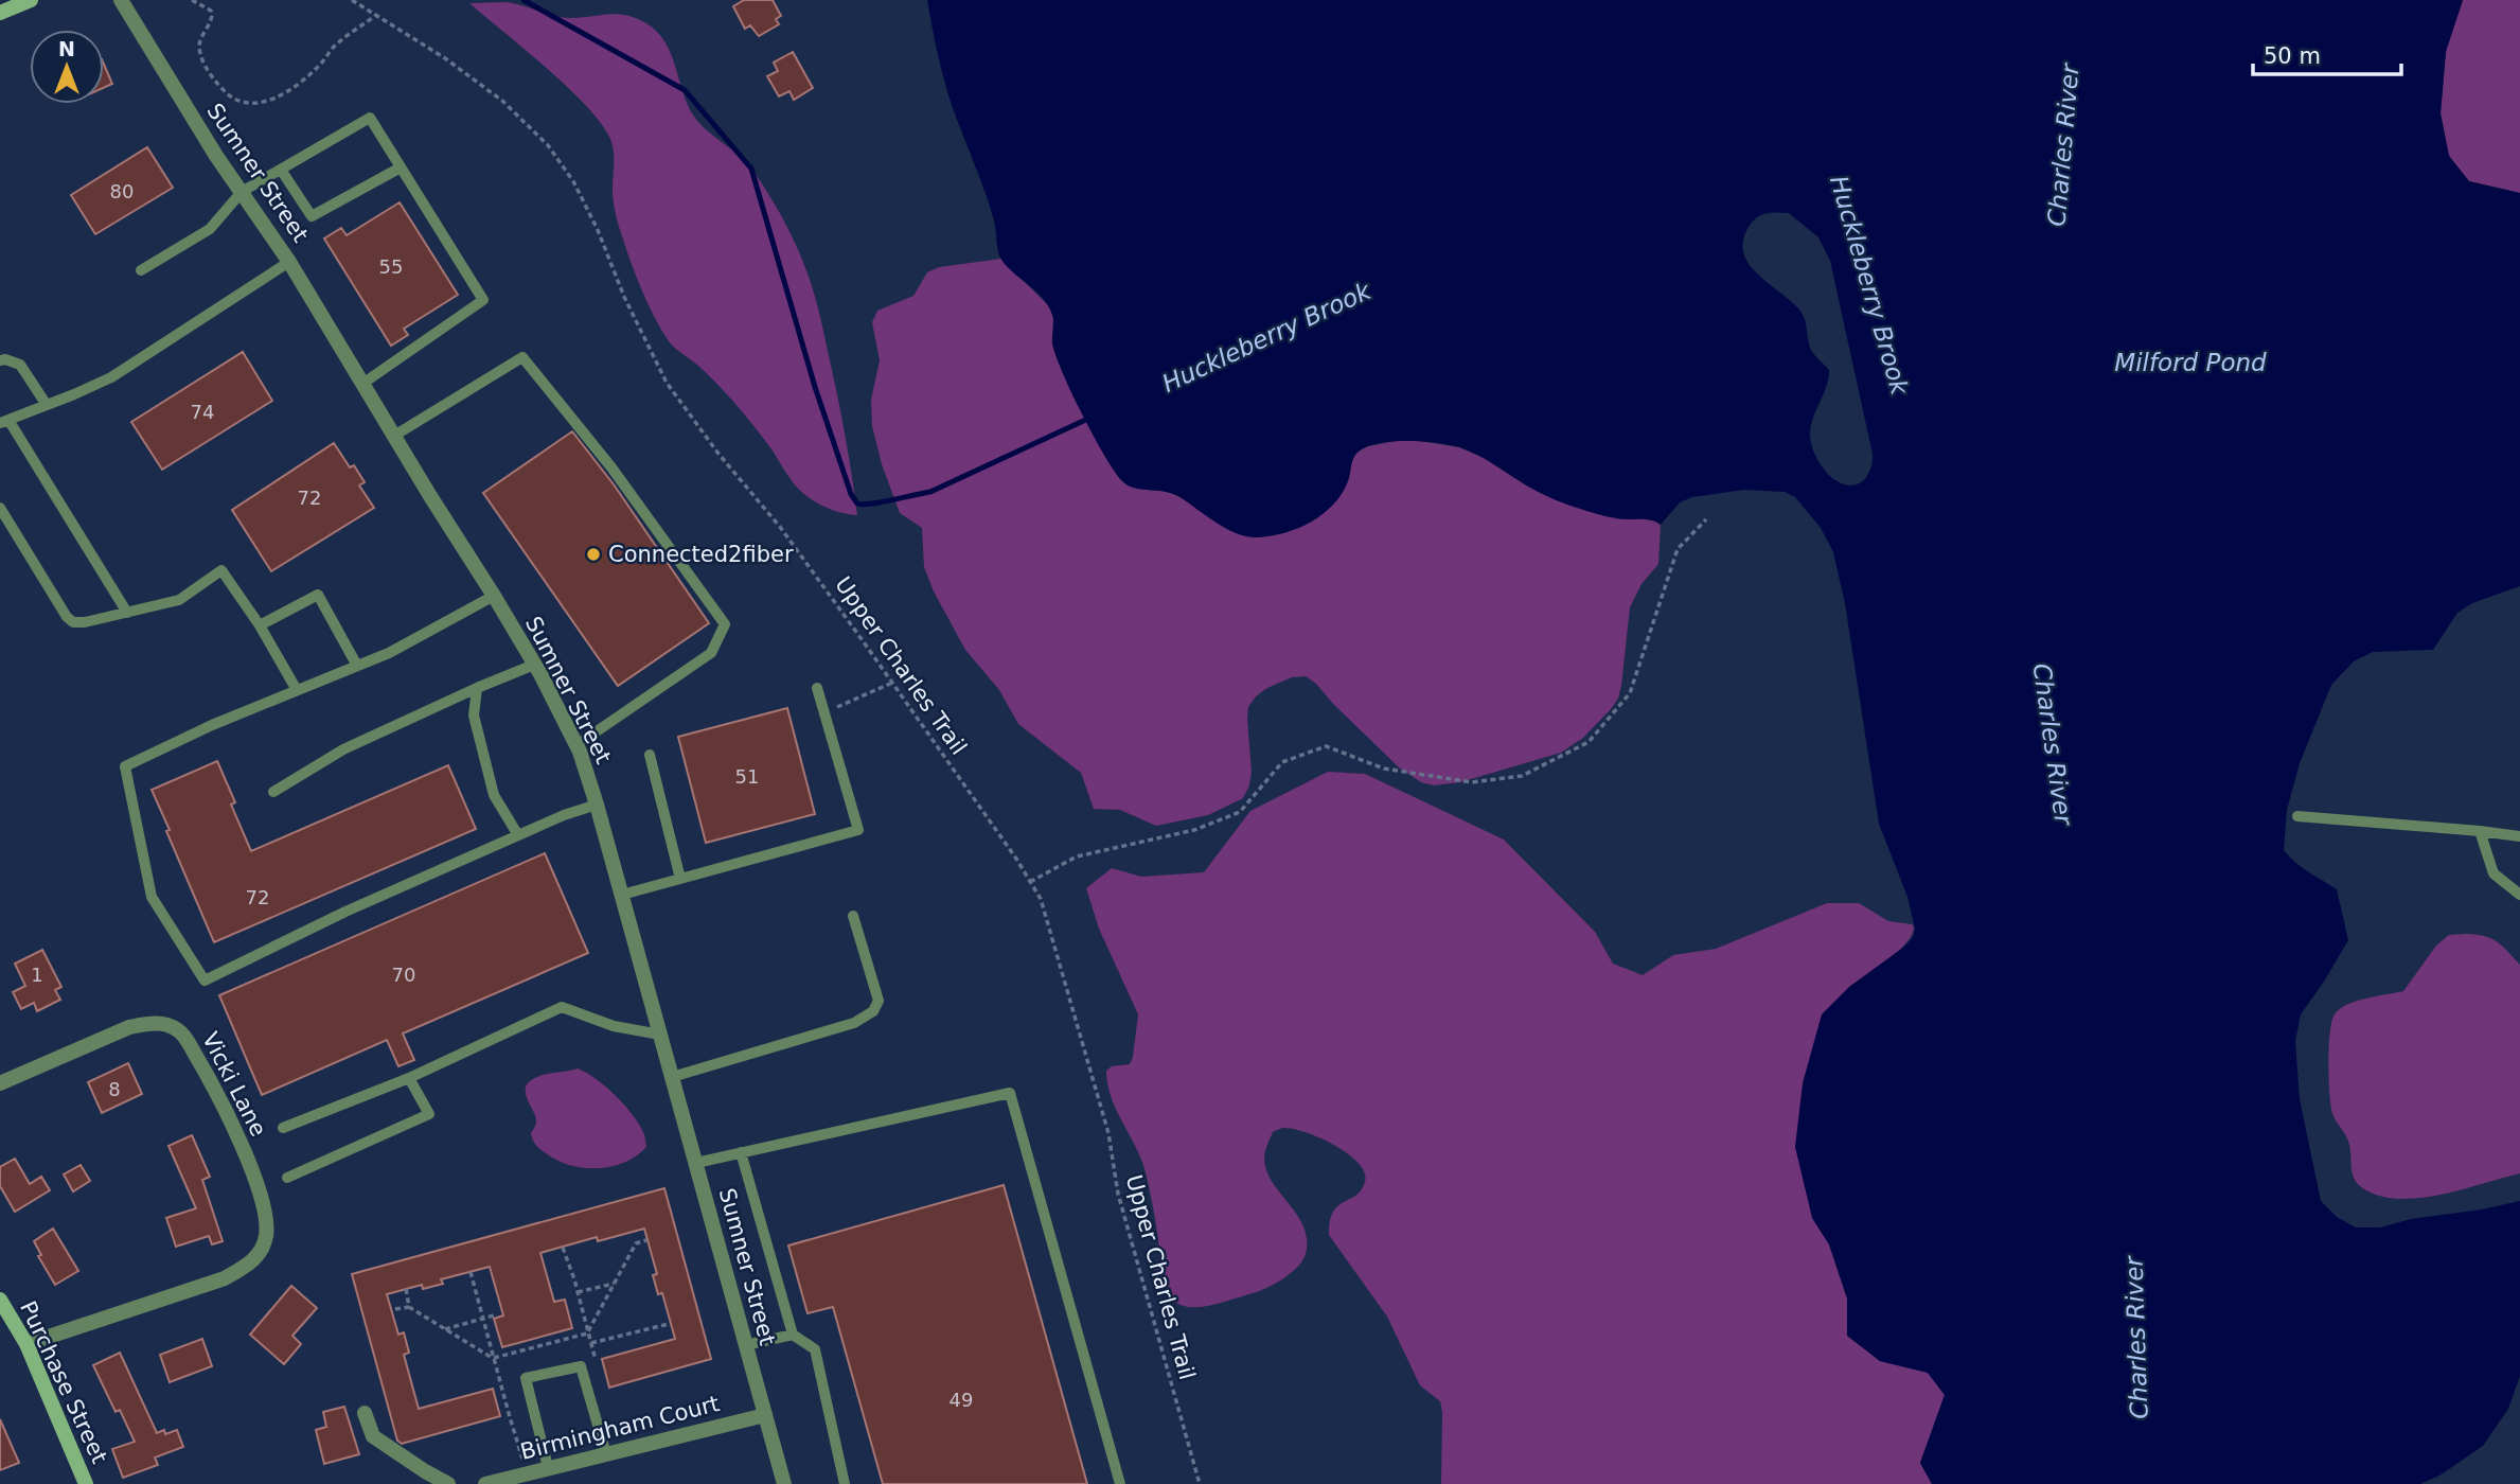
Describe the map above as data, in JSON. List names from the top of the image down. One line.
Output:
{"streets":{"main road":["Purchase Street"],"street":["Sumner Street","Vicki Lane","Birmingham Court"],"path":["Upper Charles Trail"]},"crossings":[["Sumner Street","Birmingham Court"],["Vicki Lane","Purchase Street"]],"water":["Charles River","Huckleberry Brook","Milford Pond"],"places":["Connected2fiber"],"house_numbers":["80","55","74","72","51","72","1","70","8","49"],"scale_bar":"50 m","north":"top"}
